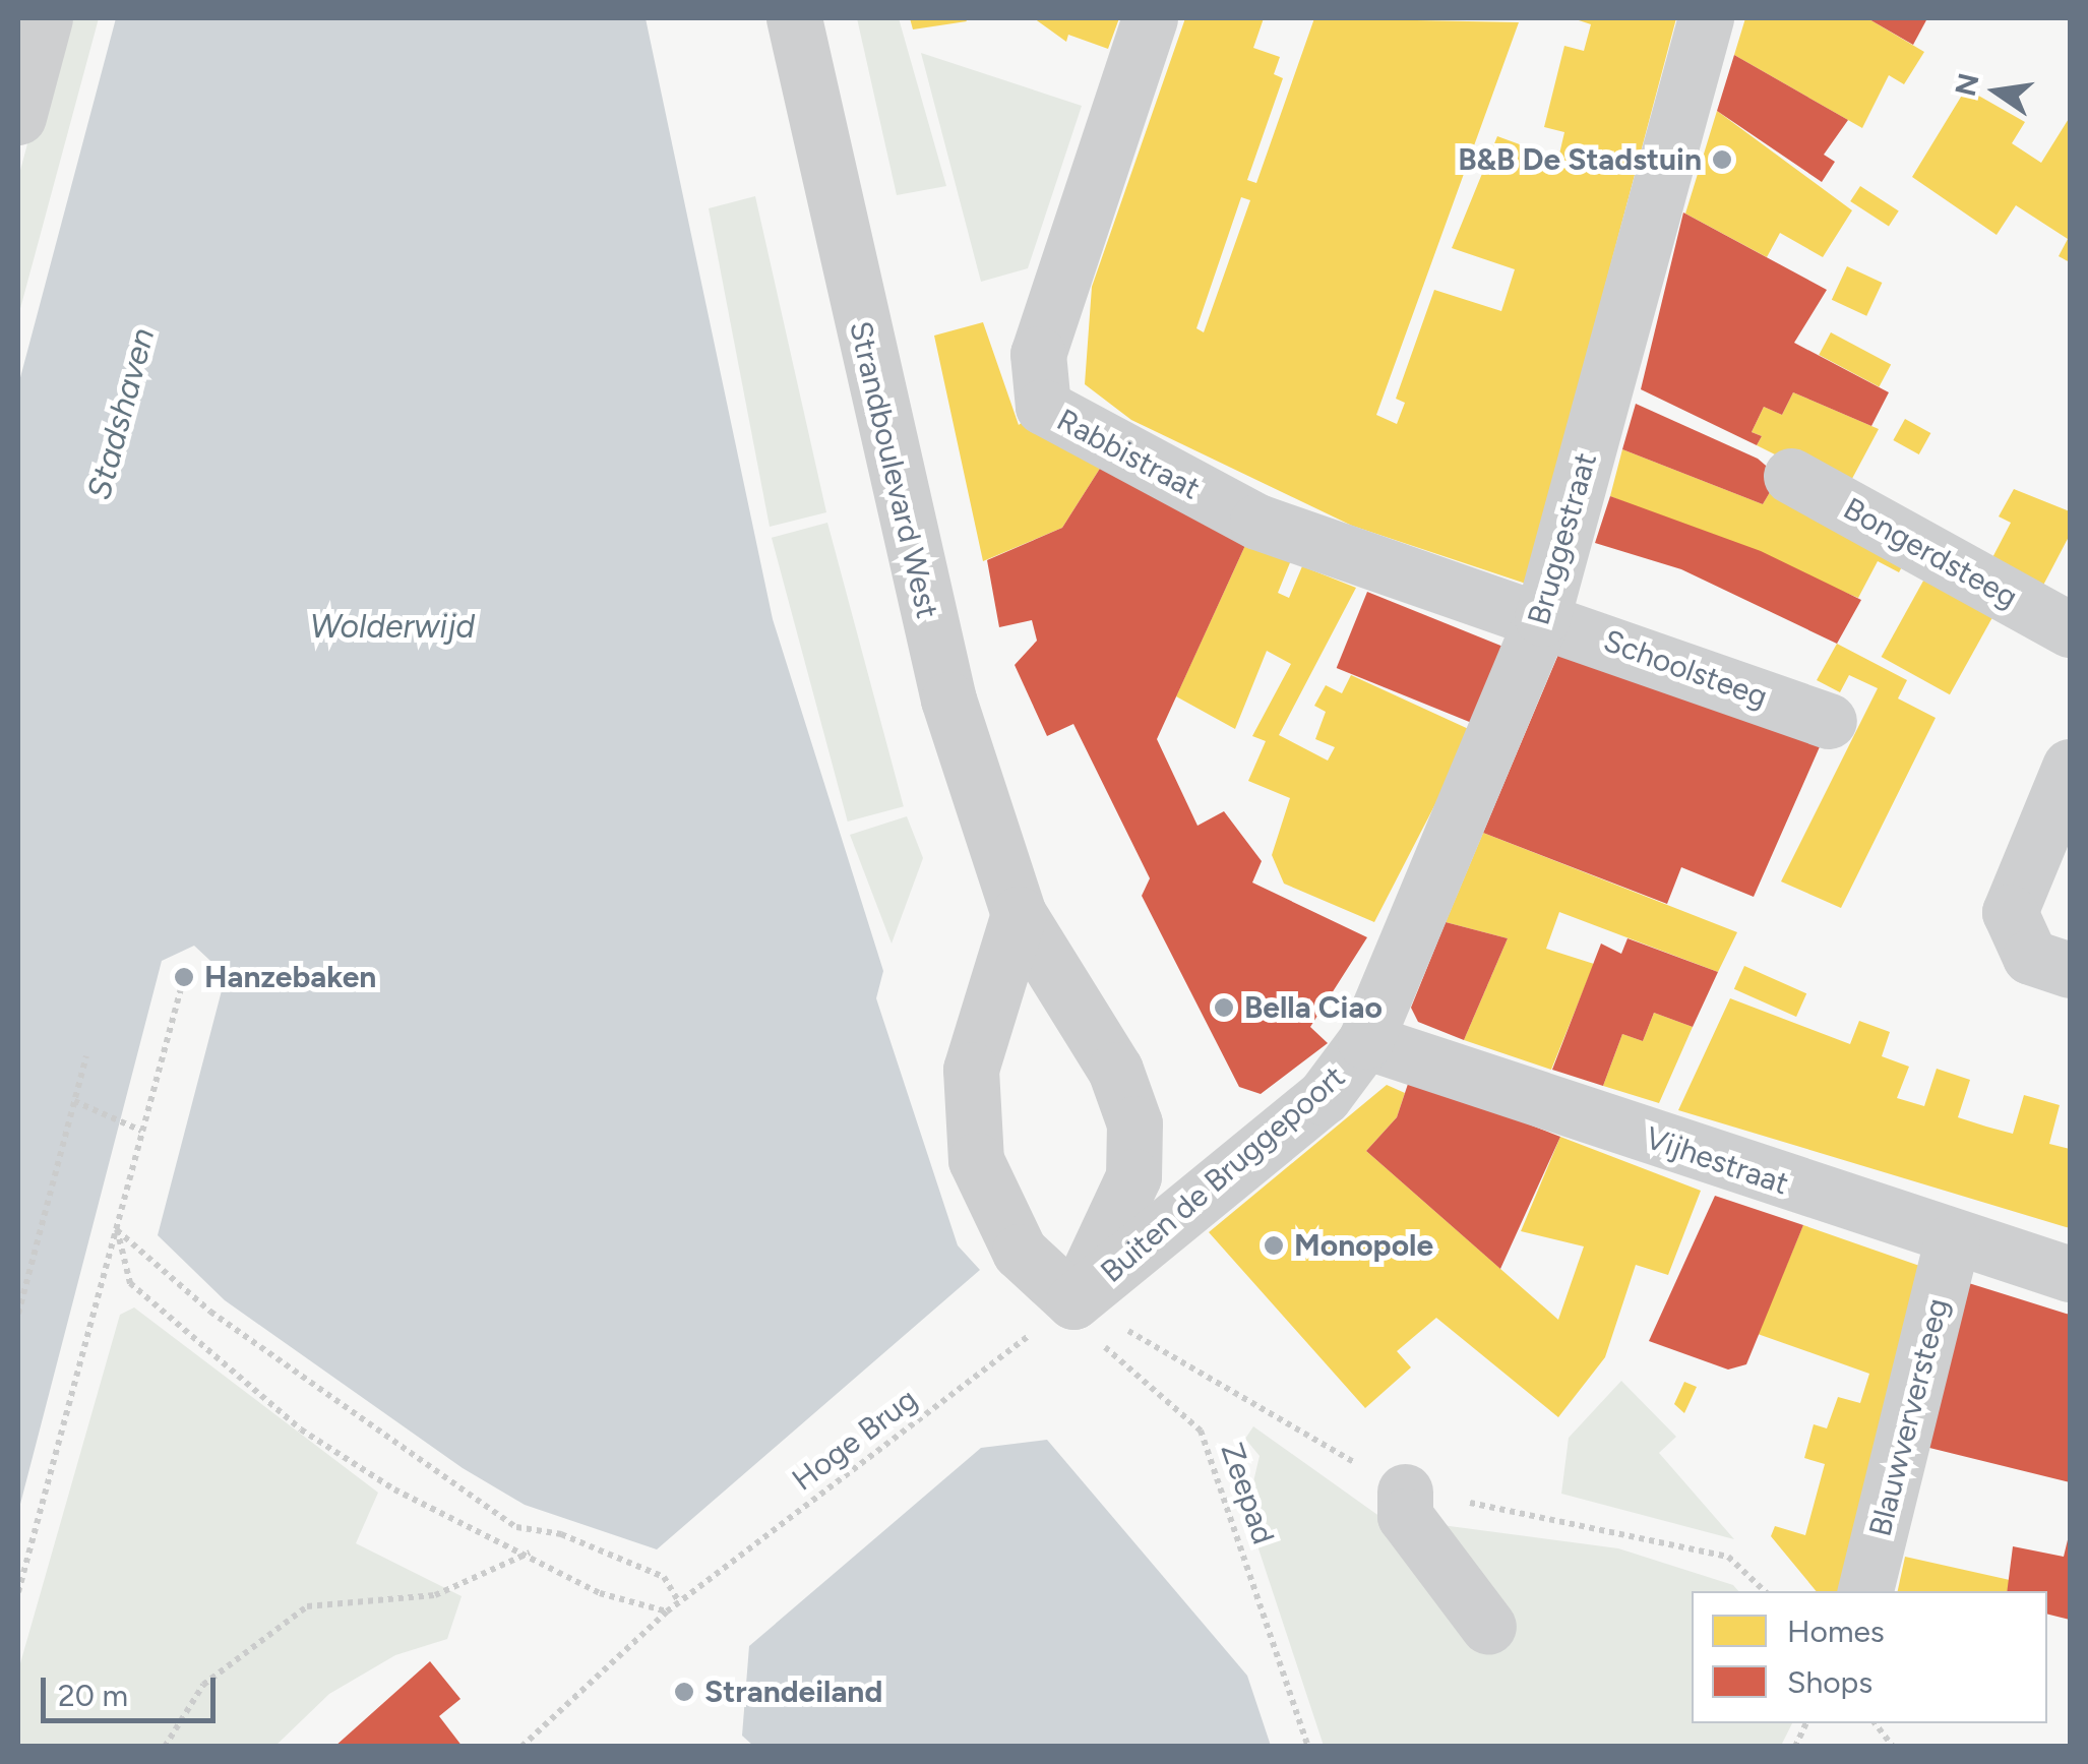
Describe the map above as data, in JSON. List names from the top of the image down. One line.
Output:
{"streets":{"street":["Rabbistraat","Strandboulevard West","Bruggestraat","Bongerdsteeg","Schoolsteeg","Vijhestraat","Buiten de Bruggepoort","Blauwverversteeg"],"path":["Hoge Brug","Zeepad"]},"crossings":[["Rabbistraat","Bruggestraat"],["Rabbistraat","Schoolsteeg"],["Strandboulevard West","Buiten de Bruggepoort"],["Strandboulevard West","Hoge Brug"],["Strandboulevard West","Zeepad"],["Bruggestraat","Schoolsteeg"],["Bruggestraat","Vijhestraat"],["Bruggestraat","Buiten de Bruggepoort"],["Vijhestraat","Buiten de Bruggepoort"],["Vijhestraat","Blauwverversteeg"],["Buiten de Bruggepoort","Hoge Brug"],["Buiten de Bruggepoort","Zeepad"],["Hoge Brug","Zeepad"]],"water":["Stadshaven","Wolderwijd"],"places":["B&B De Stadstuin","Hanzebaken","Bella Ciao","Monopole","Strandeiland"],"legend":["Homes","Shops"],"scale_bar":"20 m","north":"left"}
